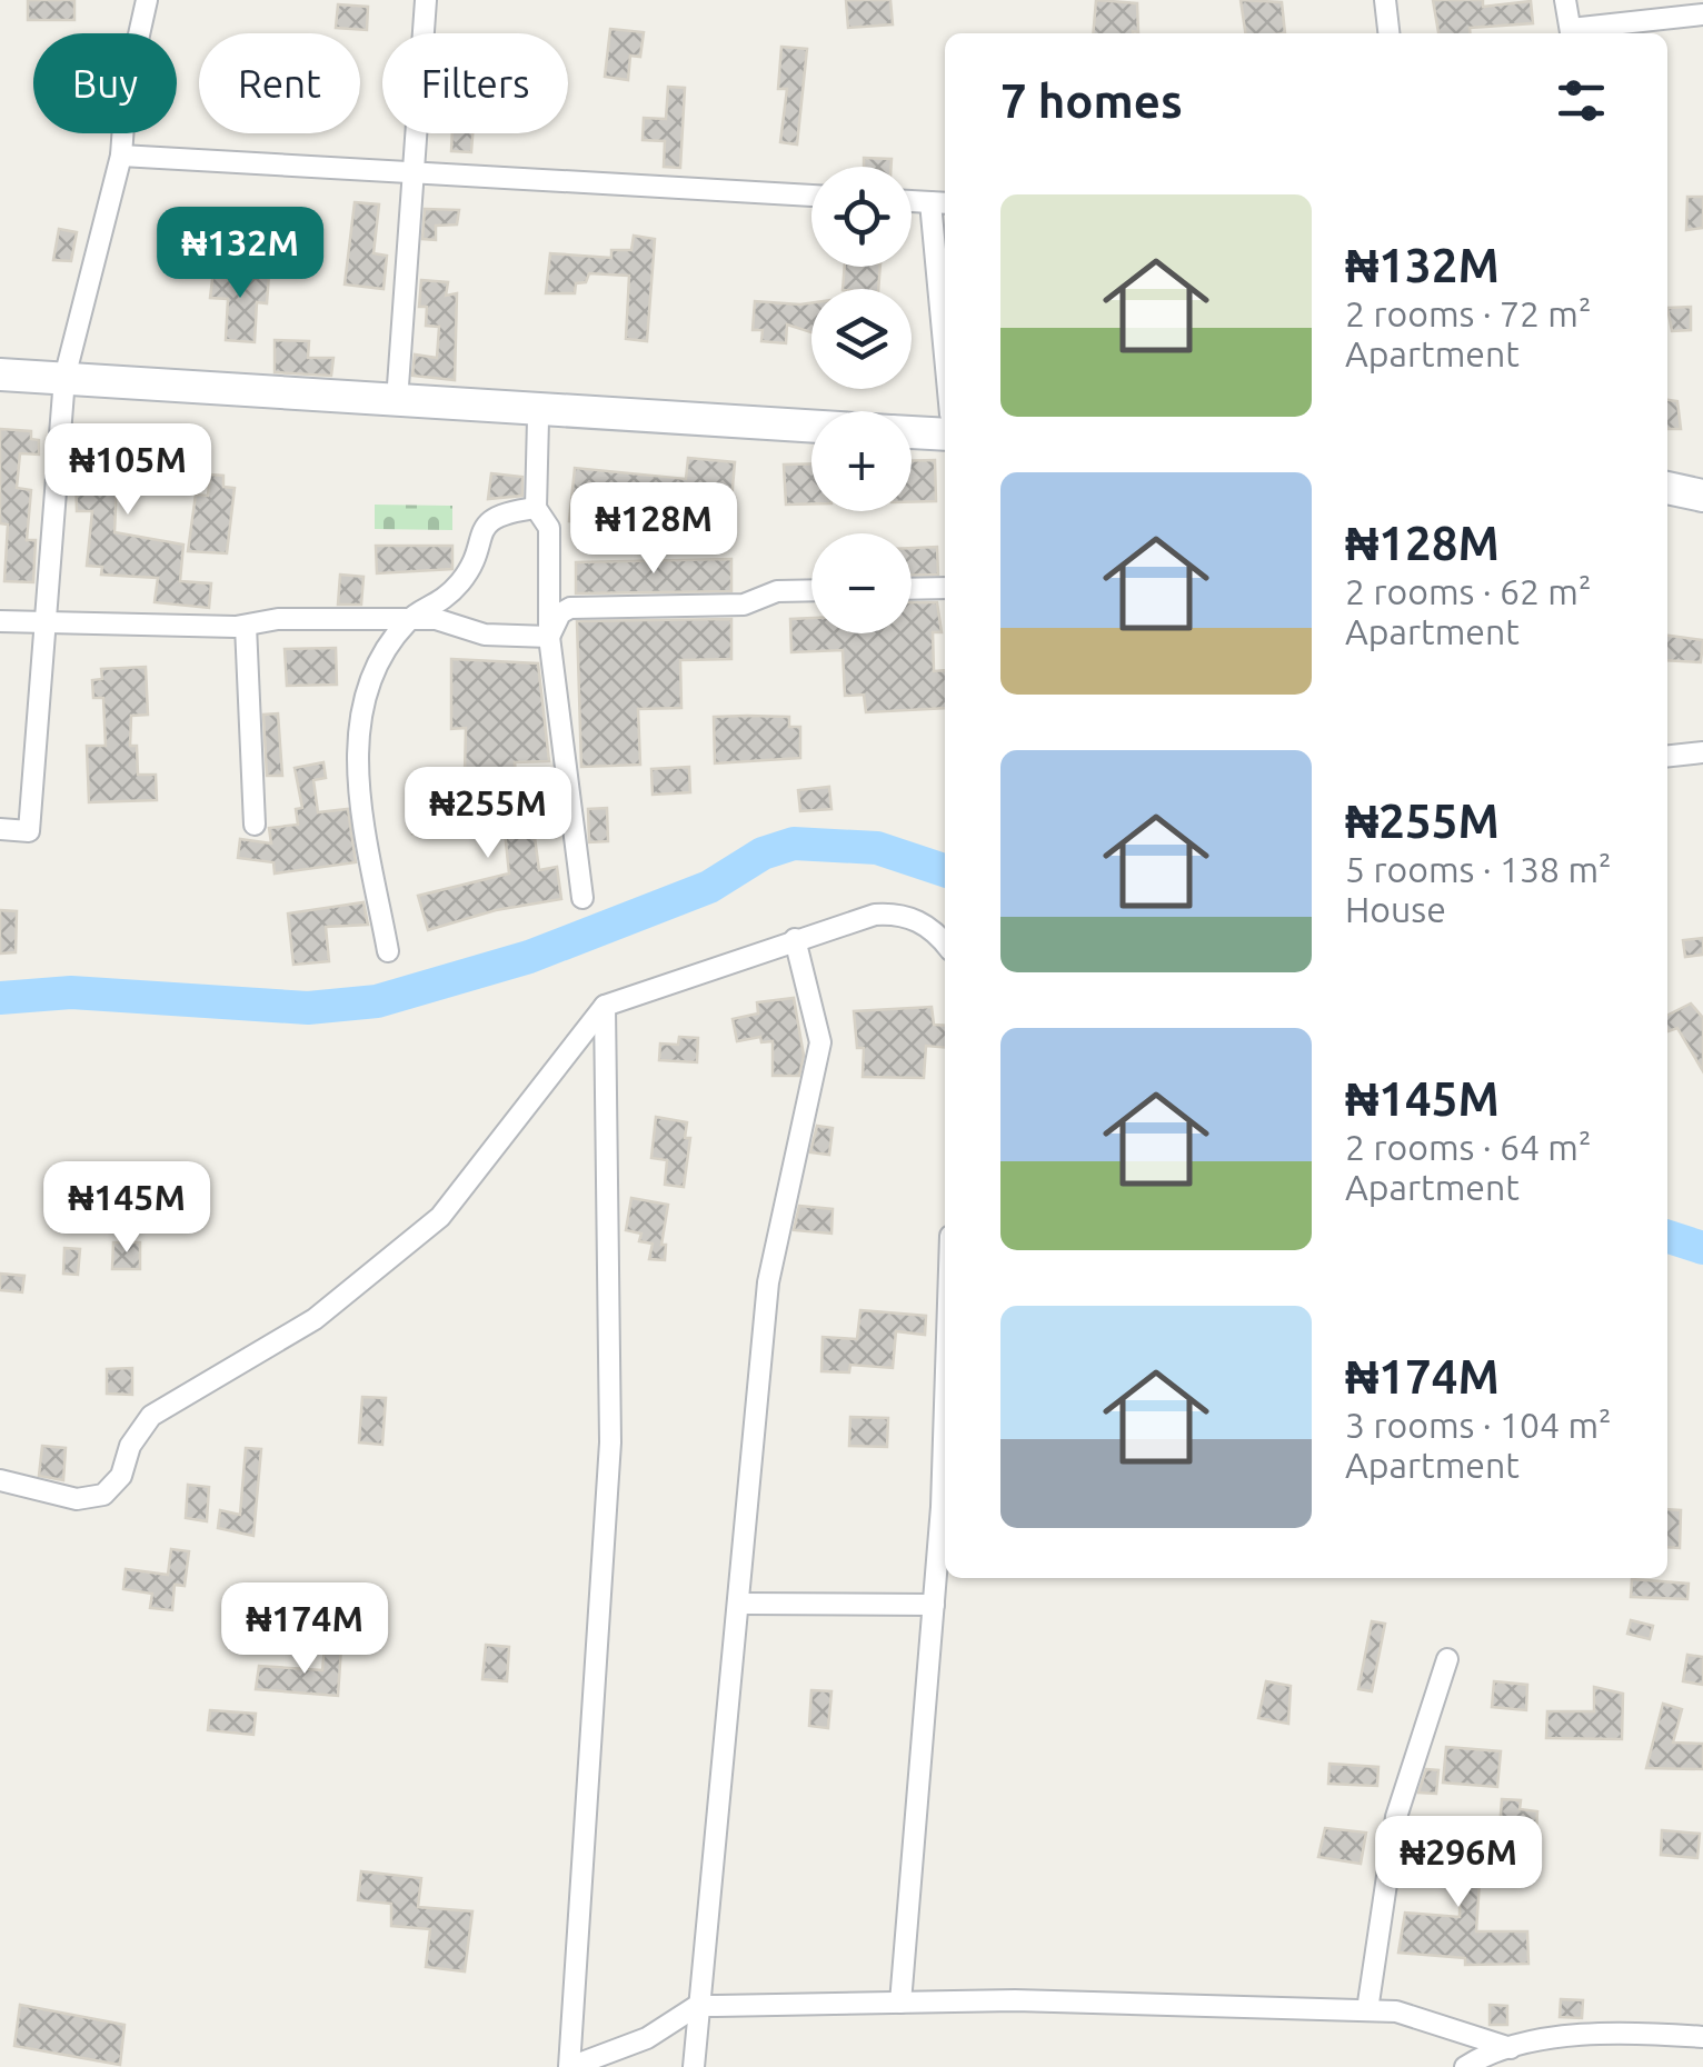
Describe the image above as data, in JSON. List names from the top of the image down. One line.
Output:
{"page":{"chip":["Buy","Rent","Filters"],"heading":"7 homes","map_buttons":["+","−"],"list":[{"name":"₦132M","note":"2 rooms · 72 m² · Apartment"},{"name":"₦128M","note":"2 rooms · 62 m² · Apartment"},{"name":"₦255M","note":"5 rooms · 138 m² · House"},{"name":"₦145M","note":"2 rooms · 64 m² · Apartment"},{"name":"₦174M","note":"3 rooms · 104 m² · Apartment"}],"price":["₦132M","₦105M","₦128M","₦255M","₦145M","₦174M","₦296M"]}}
